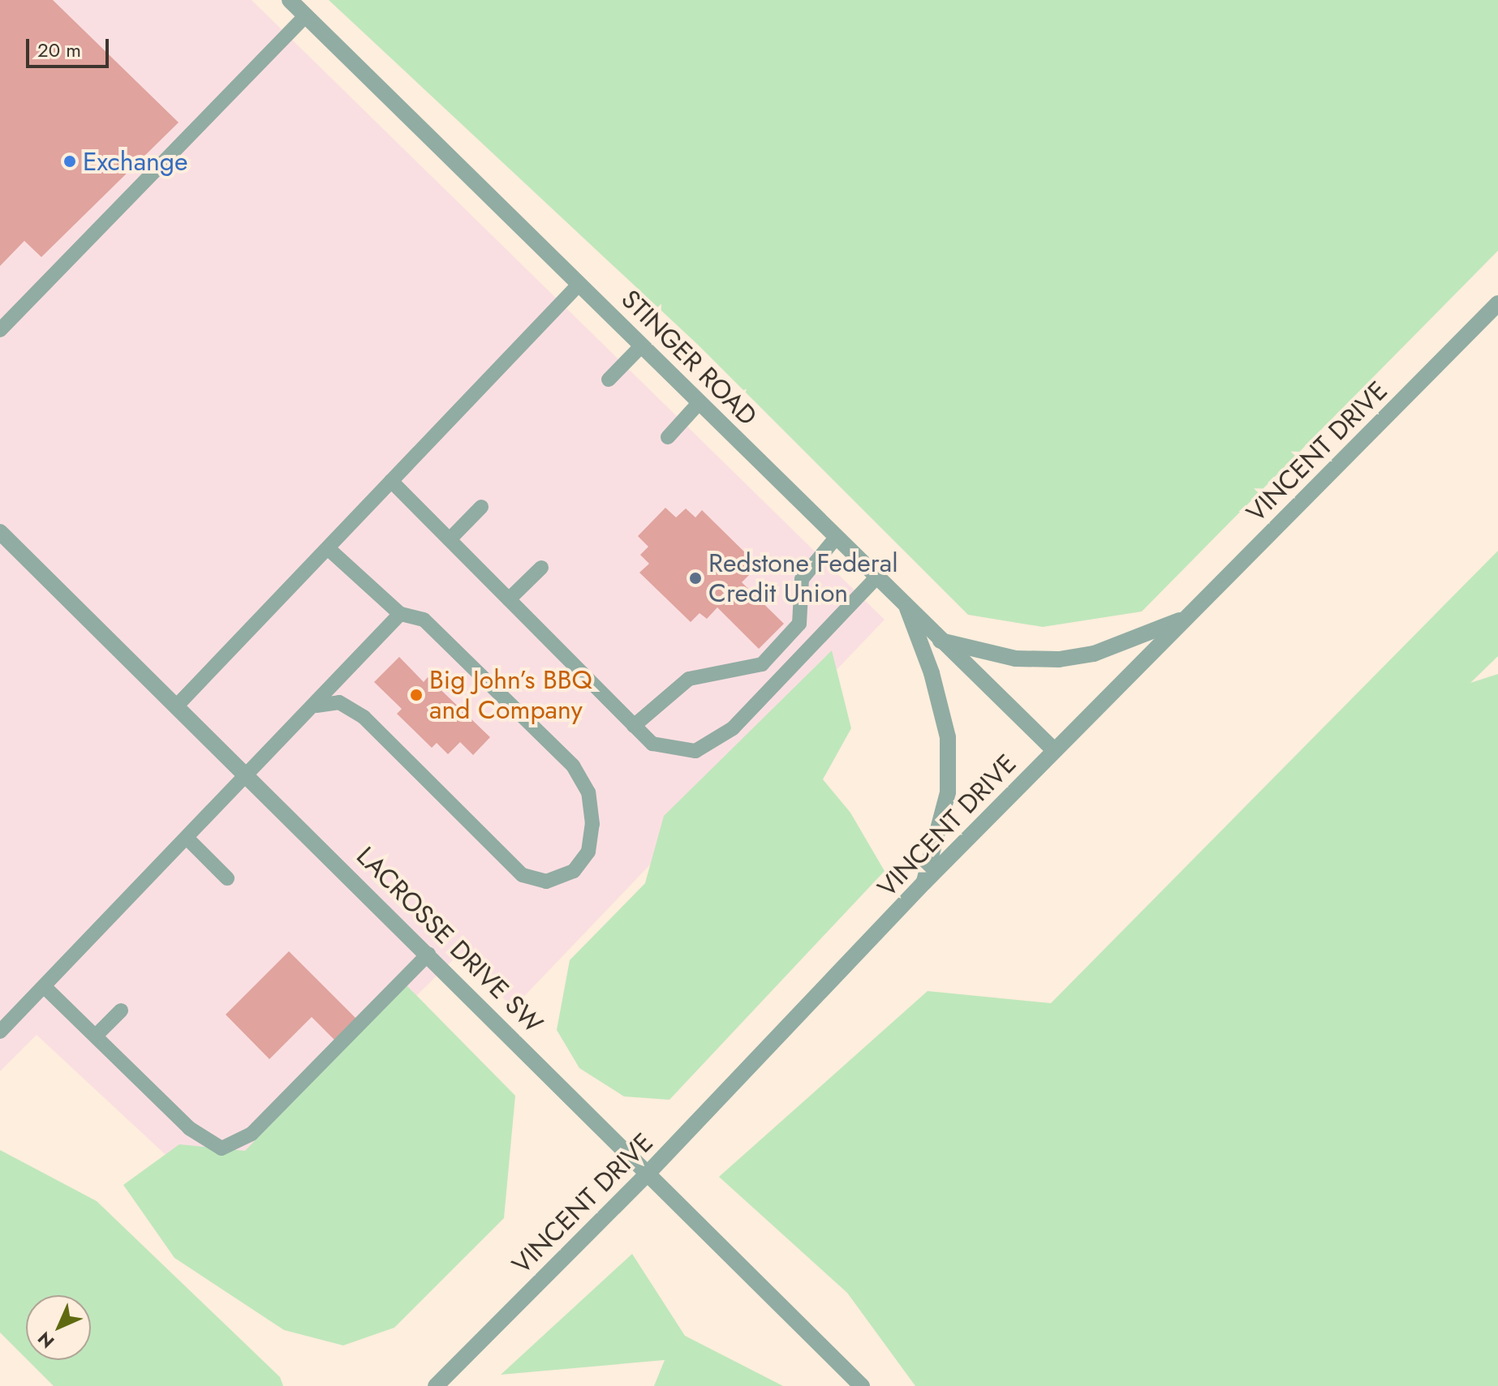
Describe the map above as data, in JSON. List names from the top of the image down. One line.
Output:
{"streets":{"street":["STINGER ROAD","VINCENT DRIVE","LACROSSE DRIVE SW"]},"crossings":[["STINGER ROAD","VINCENT DRIVE"],["VINCENT DRIVE","LACROSSE DRIVE SW"]],"places":["Exchange","Redstone Federal Credit Union","Big John’s BBQ and Company"],"scale_bar":"20 m","north":"bottom left"}
